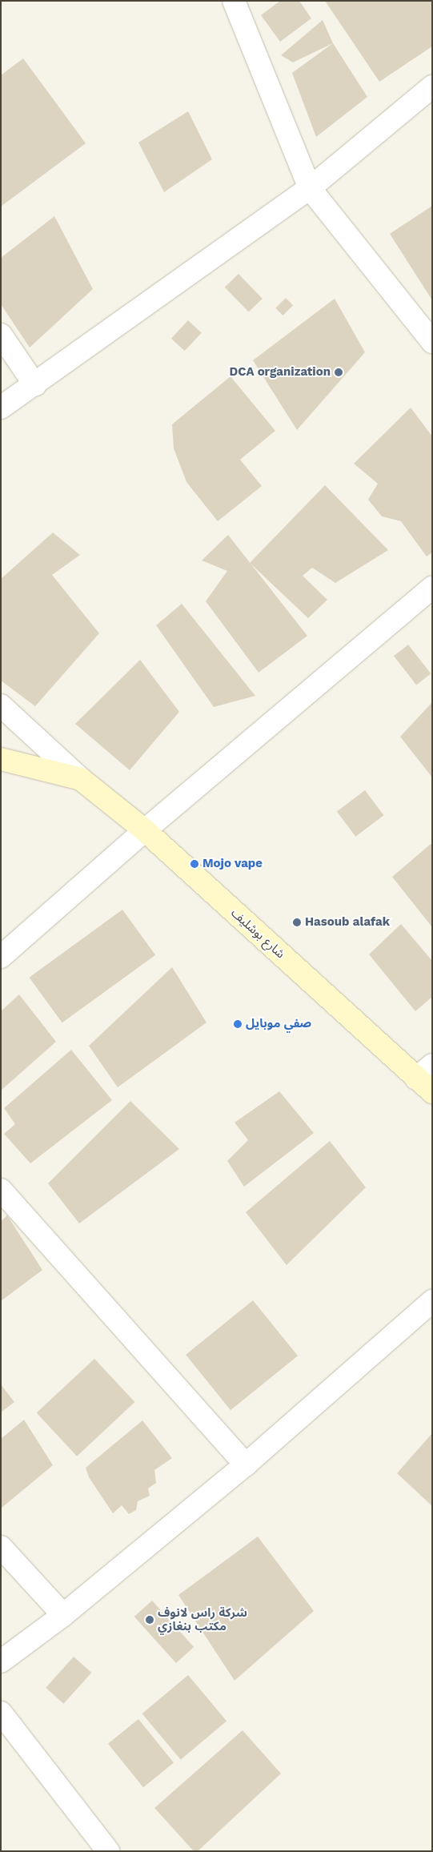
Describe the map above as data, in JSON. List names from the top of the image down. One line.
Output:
{"streets":{"street":["شارع بوشليف"]},"places":["DCA organization","Mojo vape","Hasoub alafak","صفي موبايل","شركة راس لانوف مكتب بنغازي"]}
